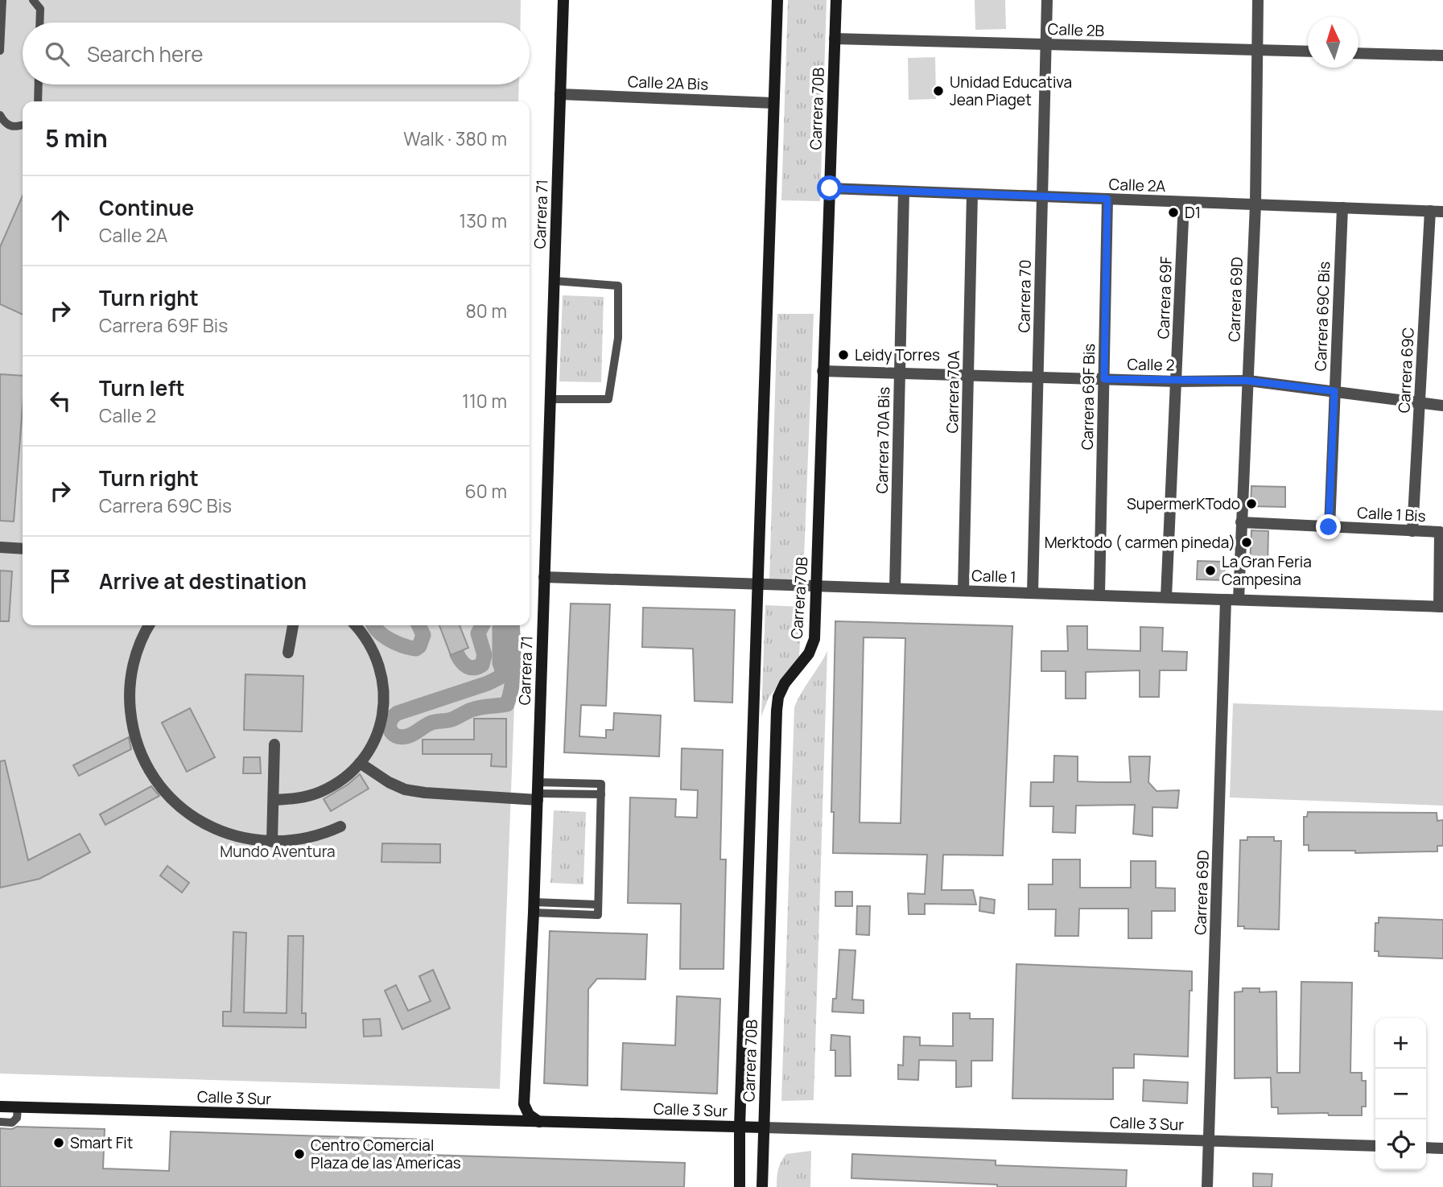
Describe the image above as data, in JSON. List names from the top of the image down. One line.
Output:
{"streets":{"street":["Calle 2B","Calle 2A Bis","Carrera 70B","Calle 2A","Carrera 71","Carrera 70","Carrera 69F","Carrera 69D","Carrera 69C Bis","Calle 2","Carrera 69C","Carrera 70A","Carrera 69F Bis","Carrera 70A Bis","Calle 1 Bis","Calle 1","Calle 3 Sur"]},"crossings":[["Calle 2B","Carrera 70B"],["Calle 2B","Carrera 70"],["Calle 2B","Carrera 69D"],["Calle 2A Bis","Carrera 70B"],["Calle 2A Bis","Carrera 71"],["Carrera 70B","Calle 2A"],["Carrera 70B","Calle 2"],["Carrera 70B","Calle 1"],["Carrera 70B","Calle 3 Sur"],["Calle 2A","Carrera 70"],["Calle 2A","Carrera 69F"],["Calle 2A","Carrera 69D"],["Calle 2A","Carrera 69C Bis"],["Calle 2A","Carrera 69C"],["Calle 2A","Carrera 70A"],["Calle 2A","Carrera 69F Bis"],["Calle 2A","Carrera 70A Bis"],["Carrera 71","Calle 1"],["Carrera 70","Calle 2"],["Carrera 70","Calle 1"],["Carrera 69F","Calle 2"],["Carrera 69F","Calle 1"],["Carrera 69D","Calle 2"],["Carrera 69D","Calle 1 Bis"],["Carrera 69D","Calle 1"],["Carrera 69D","Calle 3 Sur"],["Carrera 69C Bis","Calle 2"],["Carrera 69C Bis","Calle 1 Bis"],["Calle 2","Carrera 69C"],["Calle 2","Carrera 70A"],["Calle 2","Carrera 69F Bis"],["Calle 2","Carrera 70A Bis"],["Carrera 69C","Calle 1 Bis"],["Carrera 70A","Calle 1"],["Carrera 69F Bis","Calle 1"],["Carrera 70A Bis","Calle 1"],["Calle 1 Bis","Calle 1"]],"parks":["Mundo Aventura"],"places":["Unidad Educativa Jean Piaget","D1","Leidy Torres","SupermerKTodo","Merktodo ( carmen pineda)","La Gran Feria Campesina","Smart Fit","Centro Comercial Plaza de las Americas"],"north":"top","page":{"search":"Search here","heading":["5 min","Walk · 380 m"],"list":[["Continue","Calle 2A","130 m"],["Turn right","Carrera 69F Bis","80 m"],["Turn left","Calle 2","110 m"],["Turn right","Carrera 69C Bis","60 m"],"Arrive at destination"],"map_buttons":["+","−"]}}
